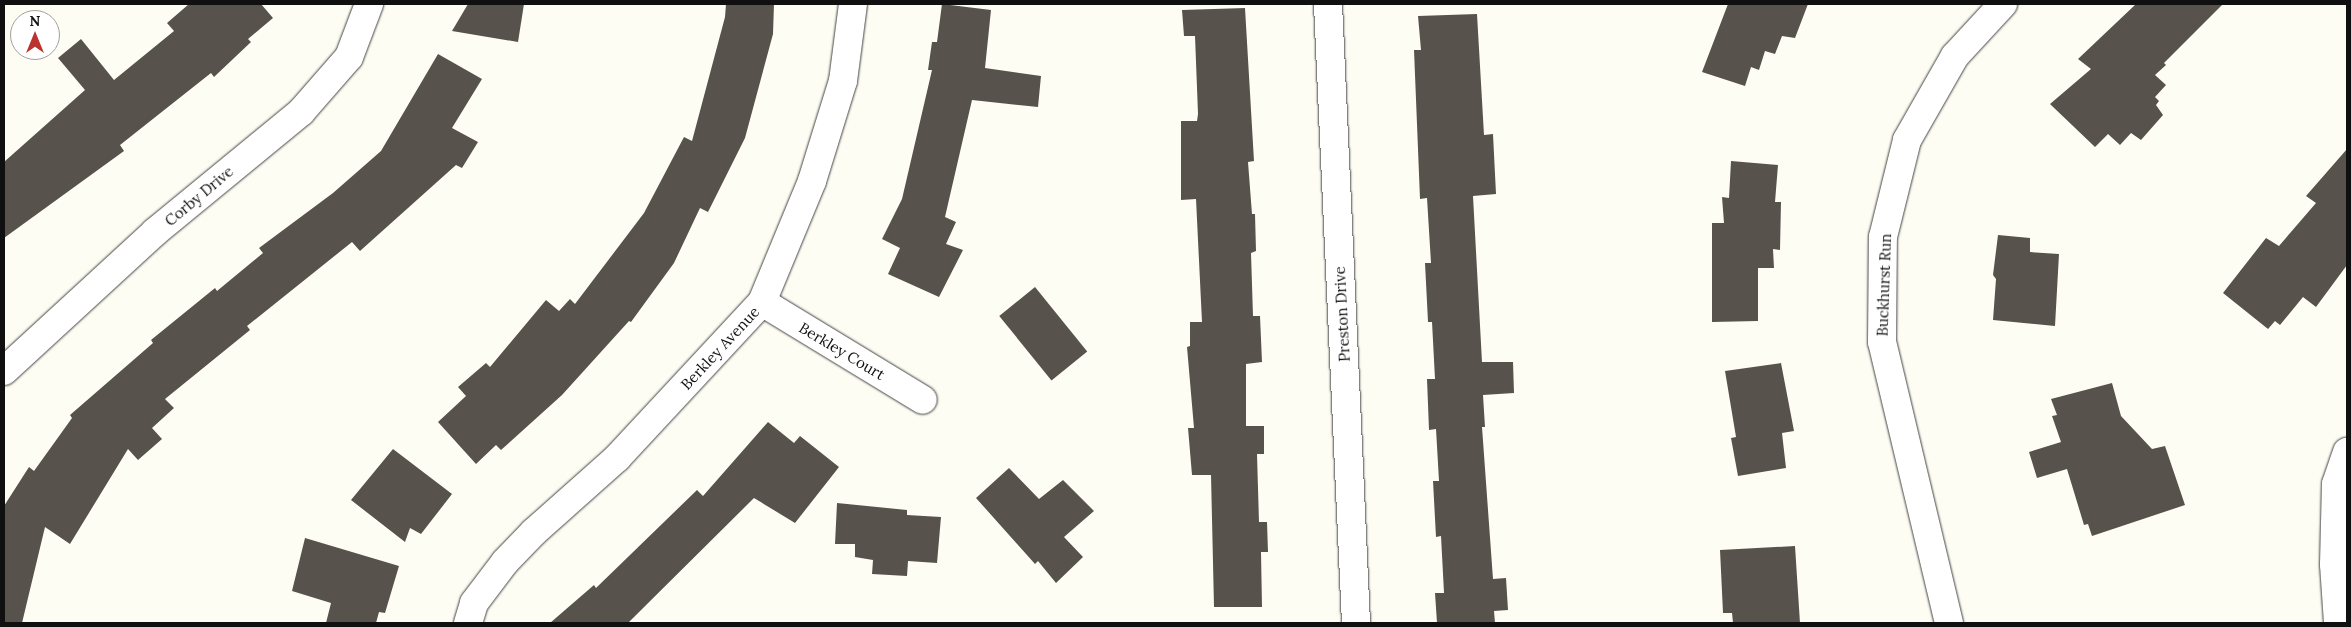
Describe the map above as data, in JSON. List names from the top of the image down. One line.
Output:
{"streets":{"street":["Corby Drive","Buckhurst Run","Preston Drive","Berkley Avenue","Berkley Court"]},"crossings":[["Berkley Avenue","Berkley Court"]],"north":"top"}
